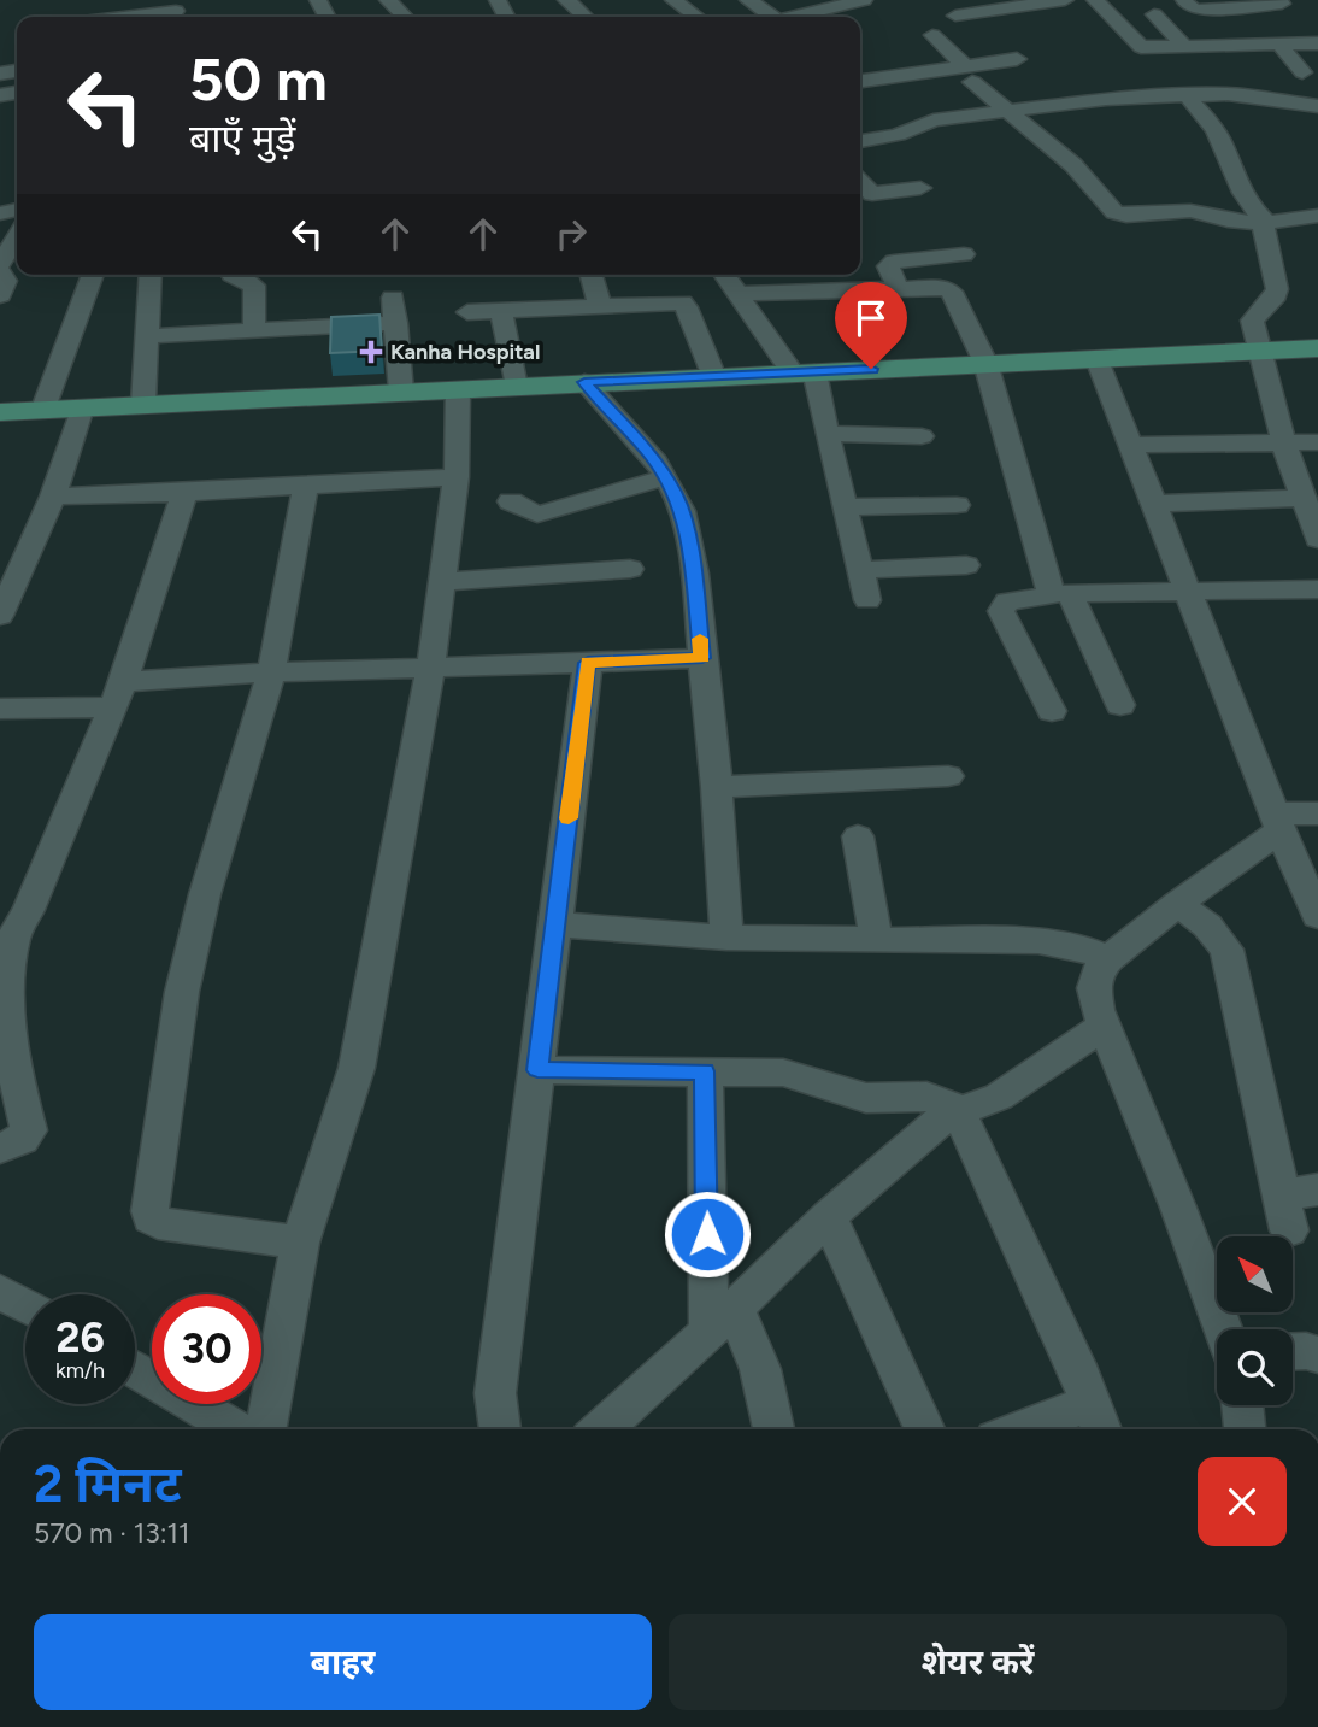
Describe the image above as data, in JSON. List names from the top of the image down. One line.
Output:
{"places":{"health":["Kanha Hospital"]},"north":"top left","page":{"turn":["50 m","बाएँ मुड़ें"],"speed":"26 km/h","limit":"30","heading":["2 मिनट","570 m · 13:11"],"buttons":["बाहर","शेयर करें"]}}
